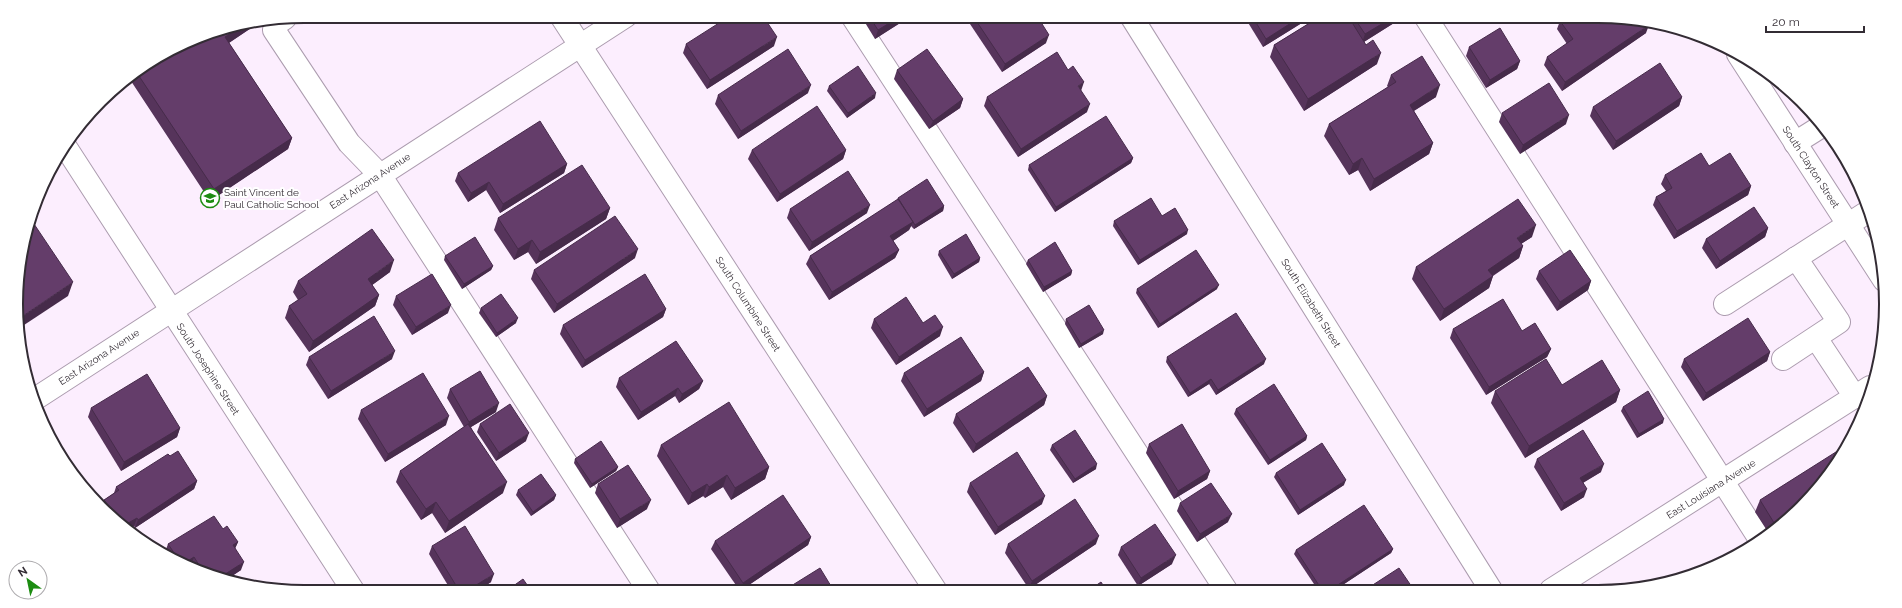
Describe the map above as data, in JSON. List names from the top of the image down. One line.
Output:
{"streets":{"street":["South Clayton Street","East Arizona Avenue","South Elizabeth Street","South Columbine Street","South Josephine Street","East Louisiana Avenue"]},"crossings":[["East Arizona Avenue","South Columbine Street"],["East Arizona Avenue","South Josephine Street"]],"places":{"school or university":["Saint Vincent de Paul Catholic School"]},"scale_bar":"20 m","north":"top left"}
